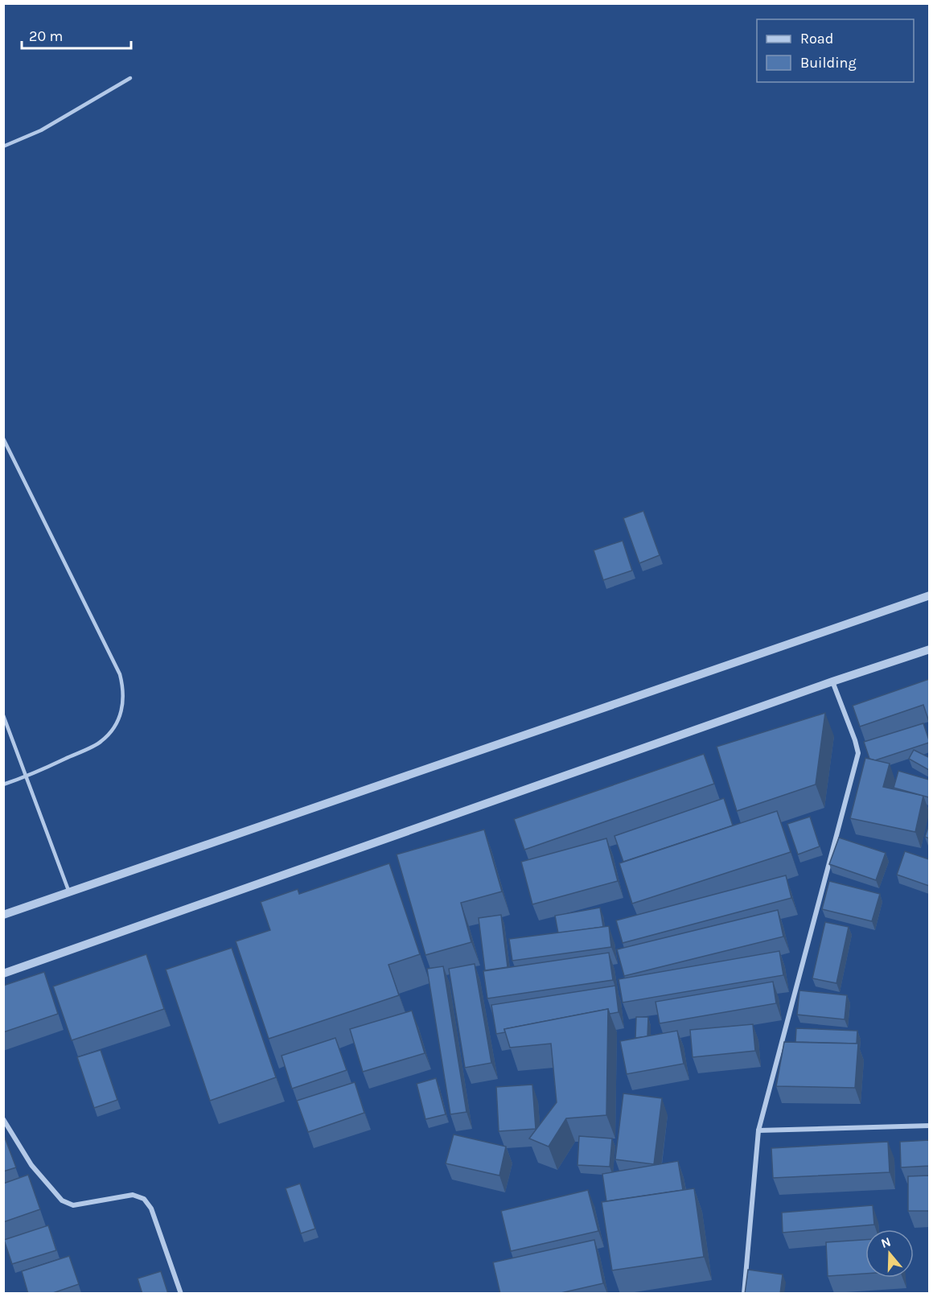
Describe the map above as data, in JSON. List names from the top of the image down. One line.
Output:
{"legend":["Road","Building"],"scale_bar":"20 m","north":"top"}
